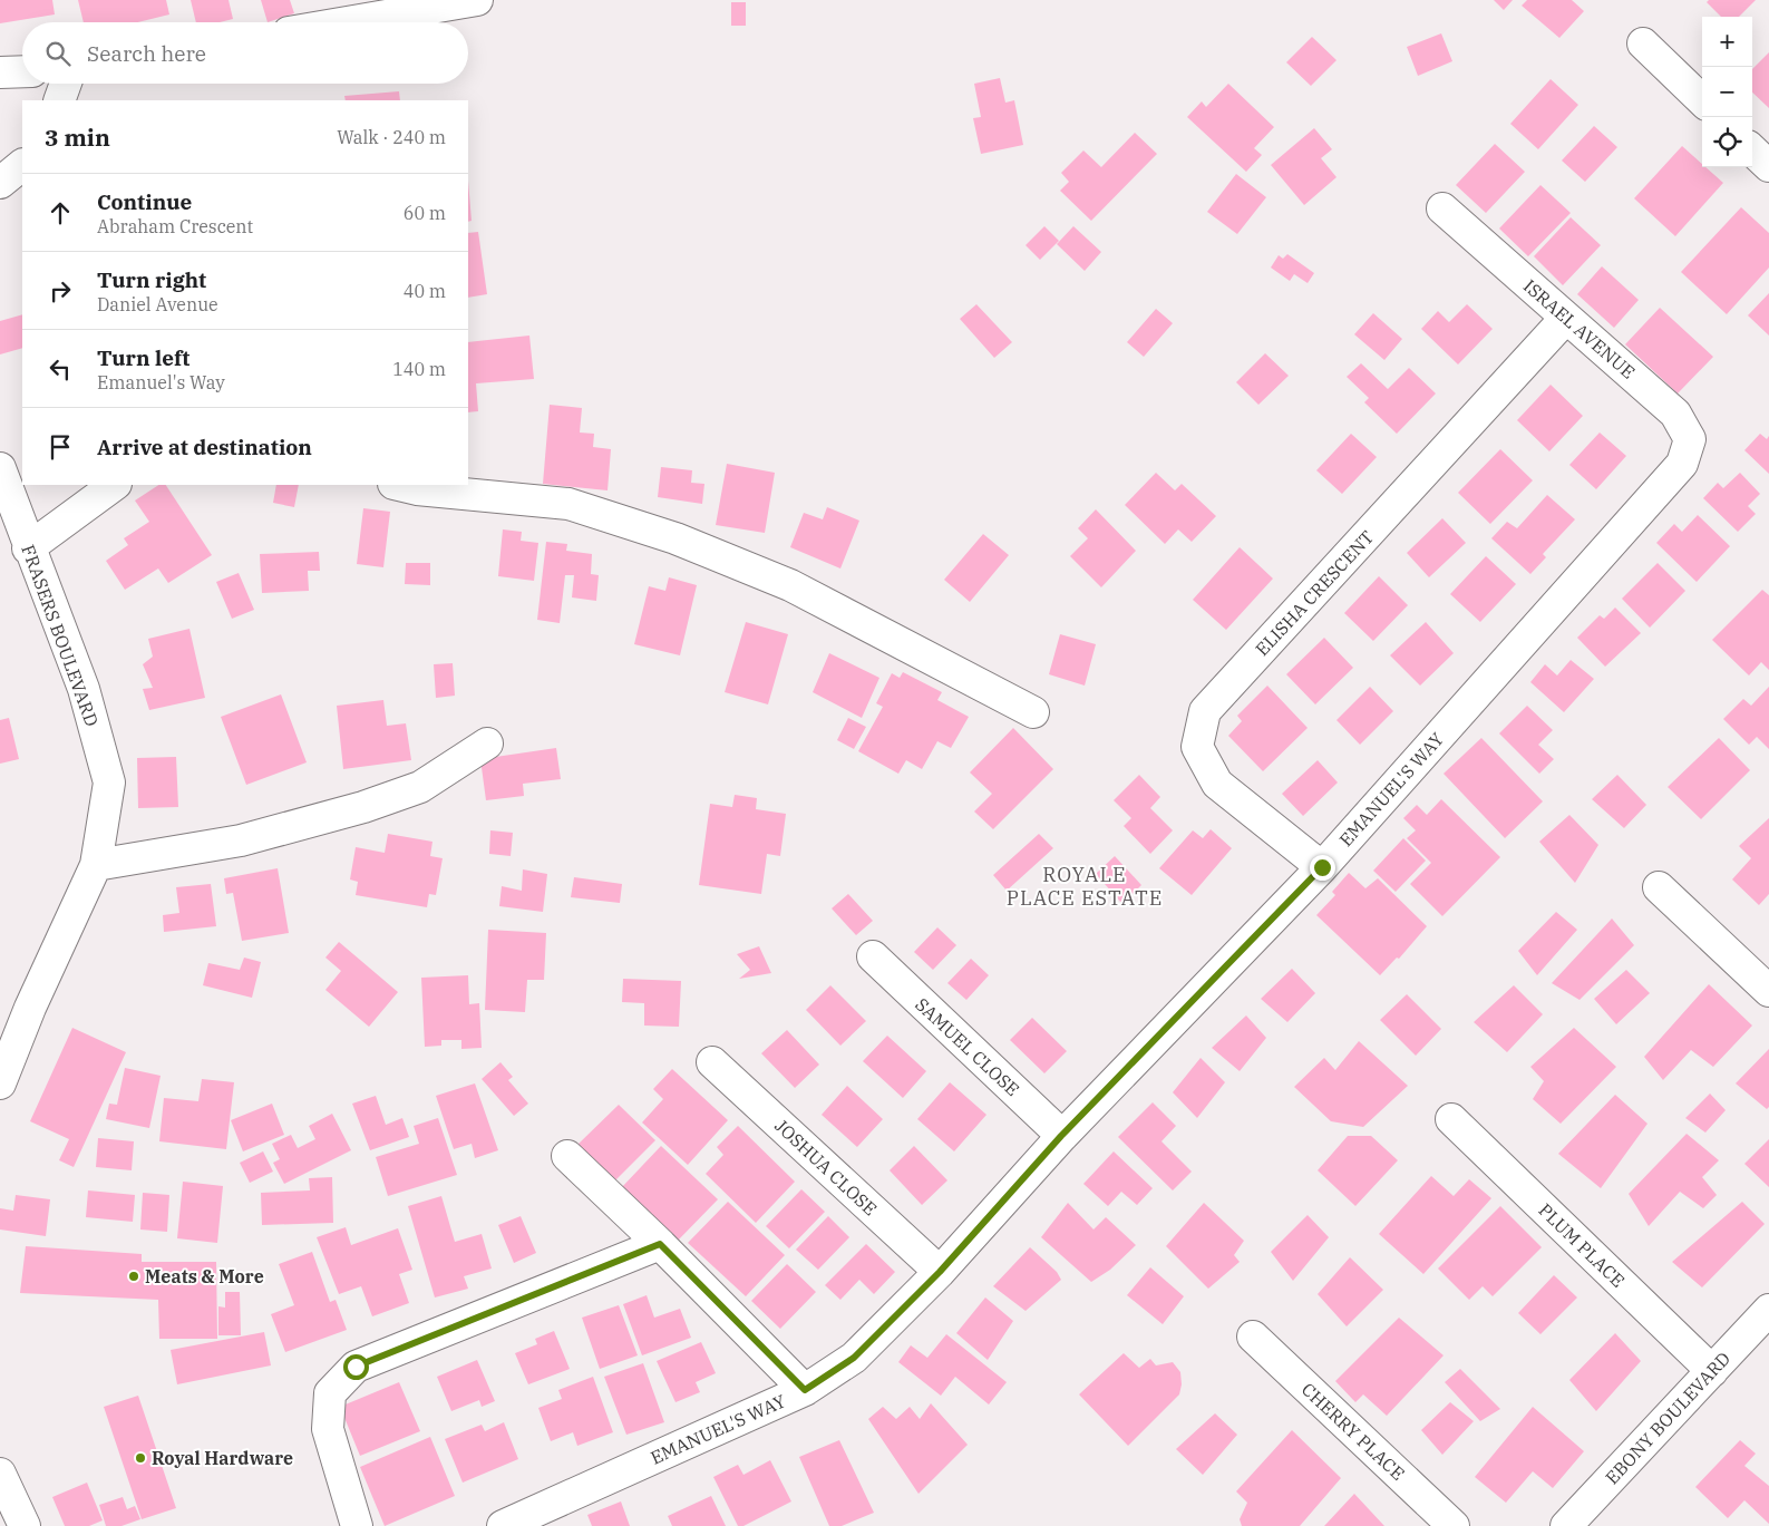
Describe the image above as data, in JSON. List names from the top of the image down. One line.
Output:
{"streets":{"street":["ISRAEL AVENUE","ELISHA CRESCENT","FRASERS BOULEVARD","EMANUEL'S WAY","SAMUEL CLOSE","JOSHUA CLOSE","PLUM PLACE","EBONY BOULEVARD","CHERRY PLACE"]},"crossings":[["ISRAEL AVENUE","ELISHA CRESCENT"],["ISRAEL AVENUE","EMANUEL'S WAY"],["ELISHA CRESCENT","EMANUEL'S WAY"],["EMANUEL'S WAY","SAMUEL CLOSE"],["EMANUEL'S WAY","JOSHUA CLOSE"],["PLUM PLACE","EBONY BOULEVARD"]],"districts":["ROYALE PLACE ESTATE"],"places":["Meats & More","Royal Hardware"],"page":{"map_buttons":["+","−"],"search":"Search here","heading":["3 min","Walk · 240 m"],"list":[["Continue","Abraham Crescent","60 m"],["Turn right","Daniel Avenue","40 m"],["Turn left","Emanuel's Way","140 m"],"Arrive at destination"]}}
